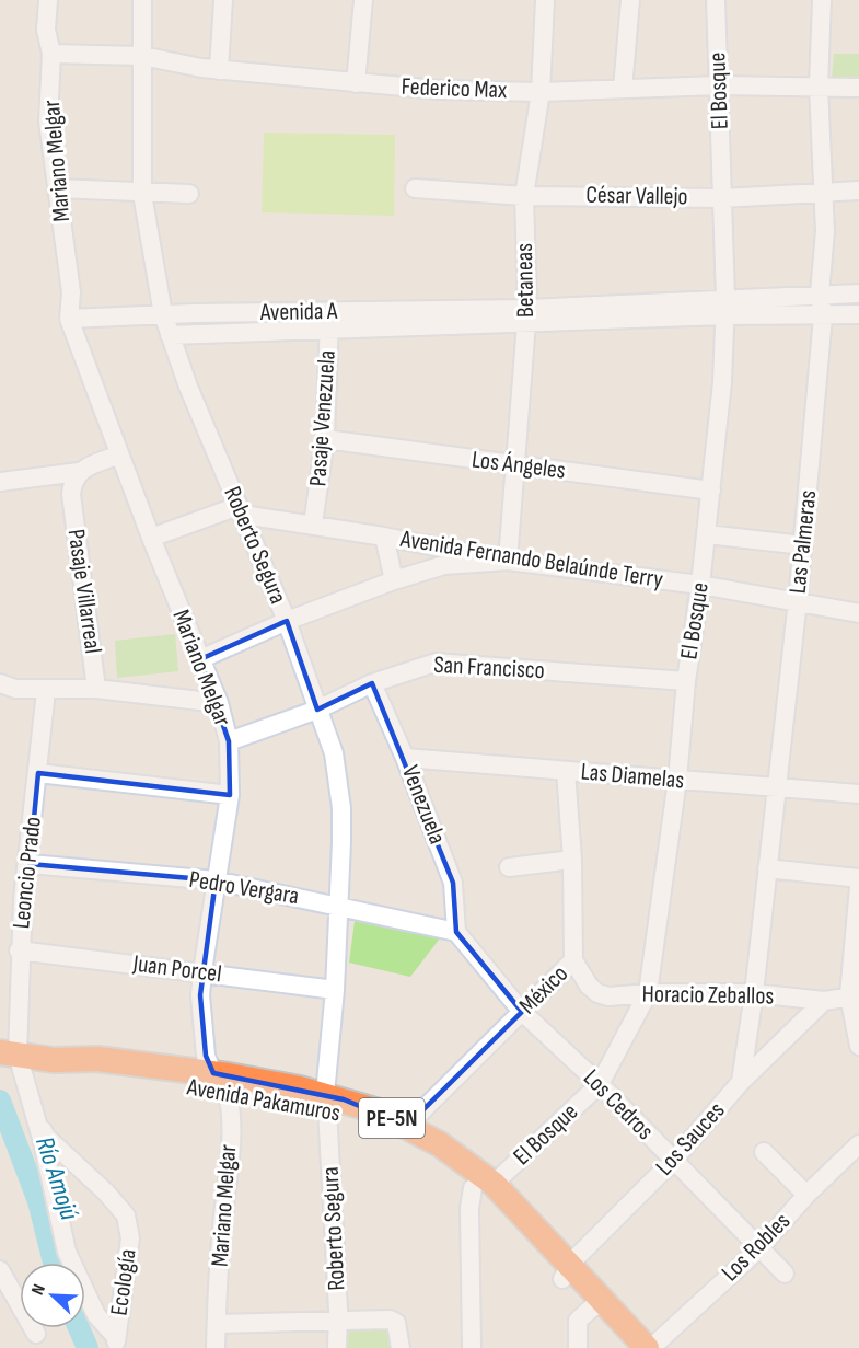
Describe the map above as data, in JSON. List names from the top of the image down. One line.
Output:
{"streets":{"highway":["Avenida Pakamuros","PE-5N"],"street":["Federico Max","El Bosque","Mariano Melgar","César Vallejo","Betaneas","Avenida A","Pasaje Venezuela","Los Ángeles","Las Palmeras","Roberto Segura","Avenida Fernando Belaúnde Terry","Pasaje Villarreal","San Francisco","Las Diamelas","Venezuela","Leoncio Prado","Pedro Vergara","Juan Porcel","México","Horacio Zeballos","Los Cedros","Los Sauces","Los Robles","Ecología"]},"crossings":[["Federico Max","El Bosque"],["Federico Max","Mariano Melgar"],["Federico Max","Betaneas"],["Federico Max","Las Palmeras"],["Federico Max","Roberto Segura"],["El Bosque","César Vallejo"],["El Bosque","Los Ángeles"],["El Bosque","Avenida Fernando Belaúnde Terry"],["El Bosque","San Francisco"],["El Bosque","Las Diamelas"],["El Bosque","Horacio Zeballos"],["El Bosque","Avenida Pakamuros"],["El Bosque","Los Cedros"],["El Bosque","PE-5N"],["Mariano Melgar","Avenida A"],["Mariano Melgar","San Francisco"],["Mariano Melgar","Pedro Vergara"],["Mariano Melgar","Juan Porcel"],["Mariano Melgar","PE-5N"],["César Vallejo","Betaneas"],["César Vallejo","Las Palmeras"],["Betaneas","Avenida A"],["Betaneas","Los Ángeles"],["Betaneas","Avenida Fernando Belaúnde Terry"],["Avenida A","Pasaje Venezuela"],["Avenida A","Roberto Segura"],["Pasaje Venezuela","Los Ángeles"],["Pasaje Venezuela","Avenida Fernando Belaúnde Terry"],["Las Palmeras","Avenida Fernando Belaúnde Terry"],["Las Palmeras","Las Diamelas"],["Las Palmeras","Horacio Zeballos"],["Las Palmeras","Los Sauces"],["Roberto Segura","Avenida Fernando Belaúnde Terry"],["Roberto Segura","San Francisco"],["Roberto Segura","Pedro Vergara"],["Roberto Segura","Juan Porcel"],["Roberto Segura","Avenida Pakamuros"],["Roberto Segura","PE-5N"],["San Francisco","Venezuela"],["Las Diamelas","Venezuela"],["Las Diamelas","México"],["Venezuela","Pedro Vergara"],["Venezuela","Los Cedros"],["Leoncio Prado","Pedro Vergara"],["Leoncio Prado","Juan Porcel"],["Leoncio Prado","PE-5N"],["Leoncio Prado","Ecología"],["Pedro Vergara","Los Cedros"],["México","Horacio Zeballos"],["México","Los Cedros"],["México","PE-5N"],["Horacio Zeballos","Los Sauces"],["Avenida Pakamuros","PE-5N"],["Los Cedros","Los Sauces"],["Los Cedros","Los Robles"],["PE-5N","Los Sauces"],["PE-5N","Los Robles"]],"water":["Río Amojú"],"north":"top left"}
